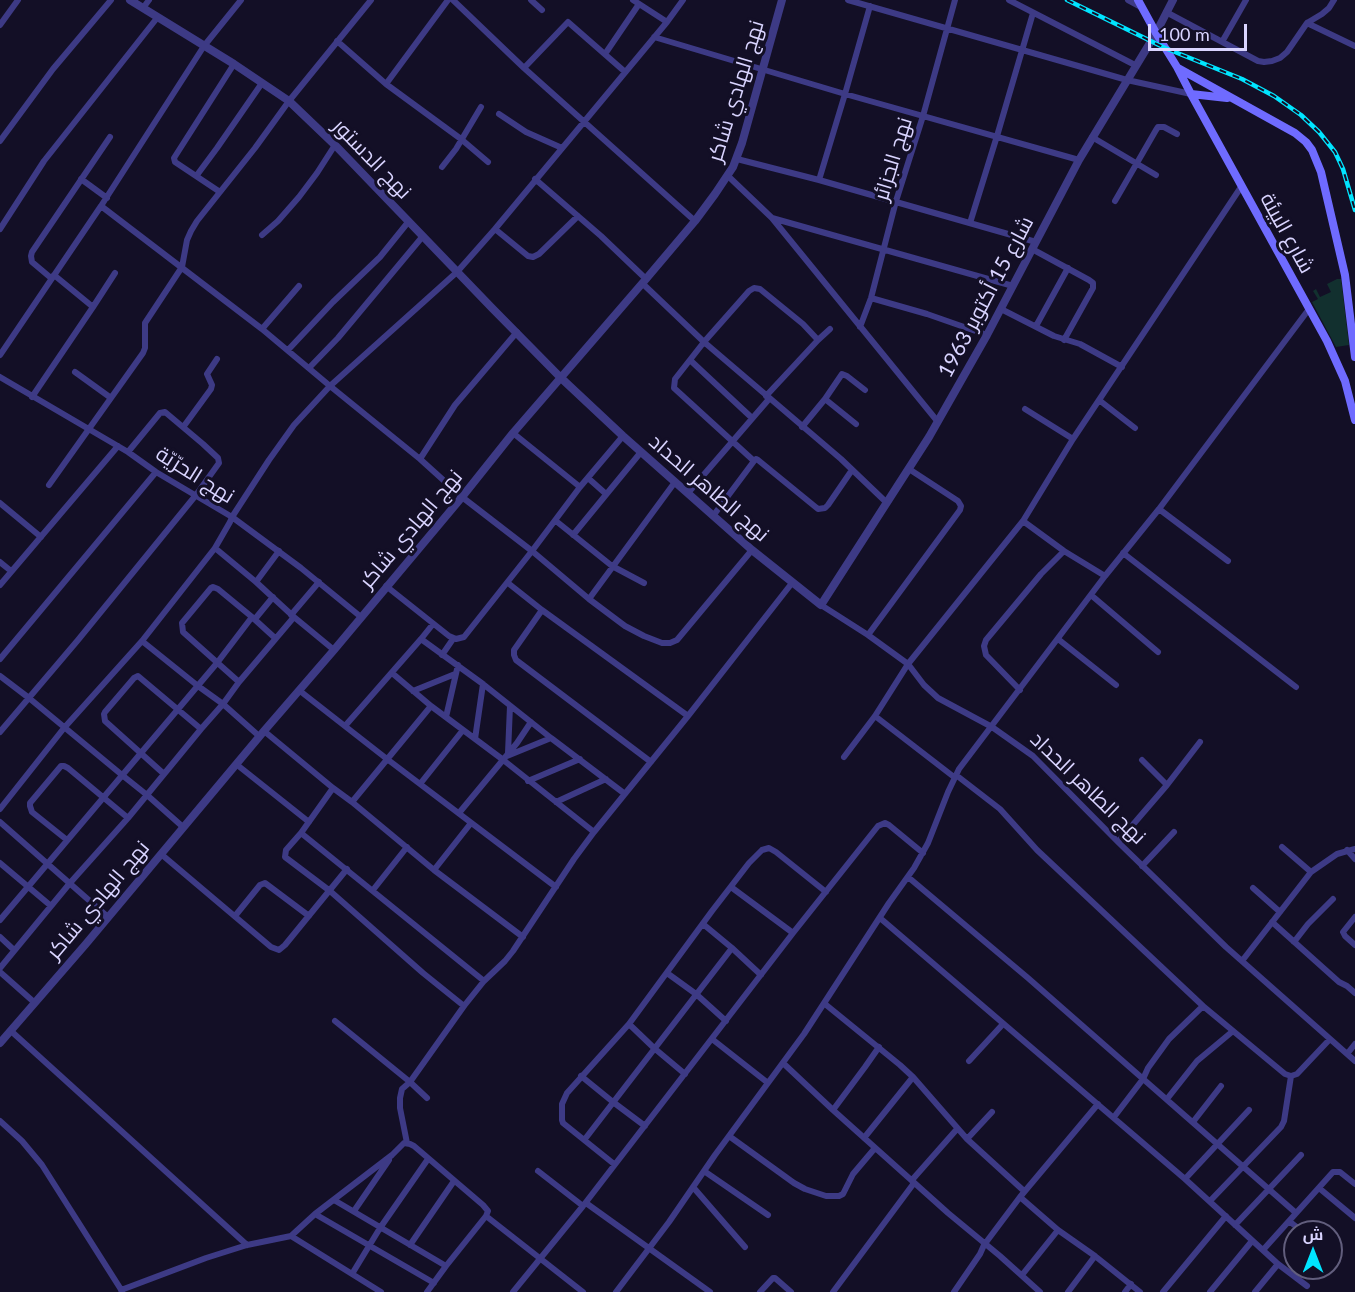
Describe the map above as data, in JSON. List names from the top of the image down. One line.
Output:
{"streets":{"main road":["شارع البيئة"],"street":["نهج الهادي شاكر","نهج الدستور","نهج الجزائر","شارع 15 أكتوبر 1963","نهج الحرّيّة","نهج الطاهر الحداد"]},"crossings":[["نهج الهادي شاكر","نهج الدستور"],["نهج الهادي شاكر","نهج الحرّيّة"],["نهج الهادي شاكر","نهج الطاهر الحداد"],["نهج الدستور","نهج الطاهر الحداد"],["شارع البيئة","شارع 15 أكتوبر 1963"],["شارع 15 أكتوبر 1963","نهج الطاهر الحداد"]],"scale_bar":"100 m","north":"top"}
